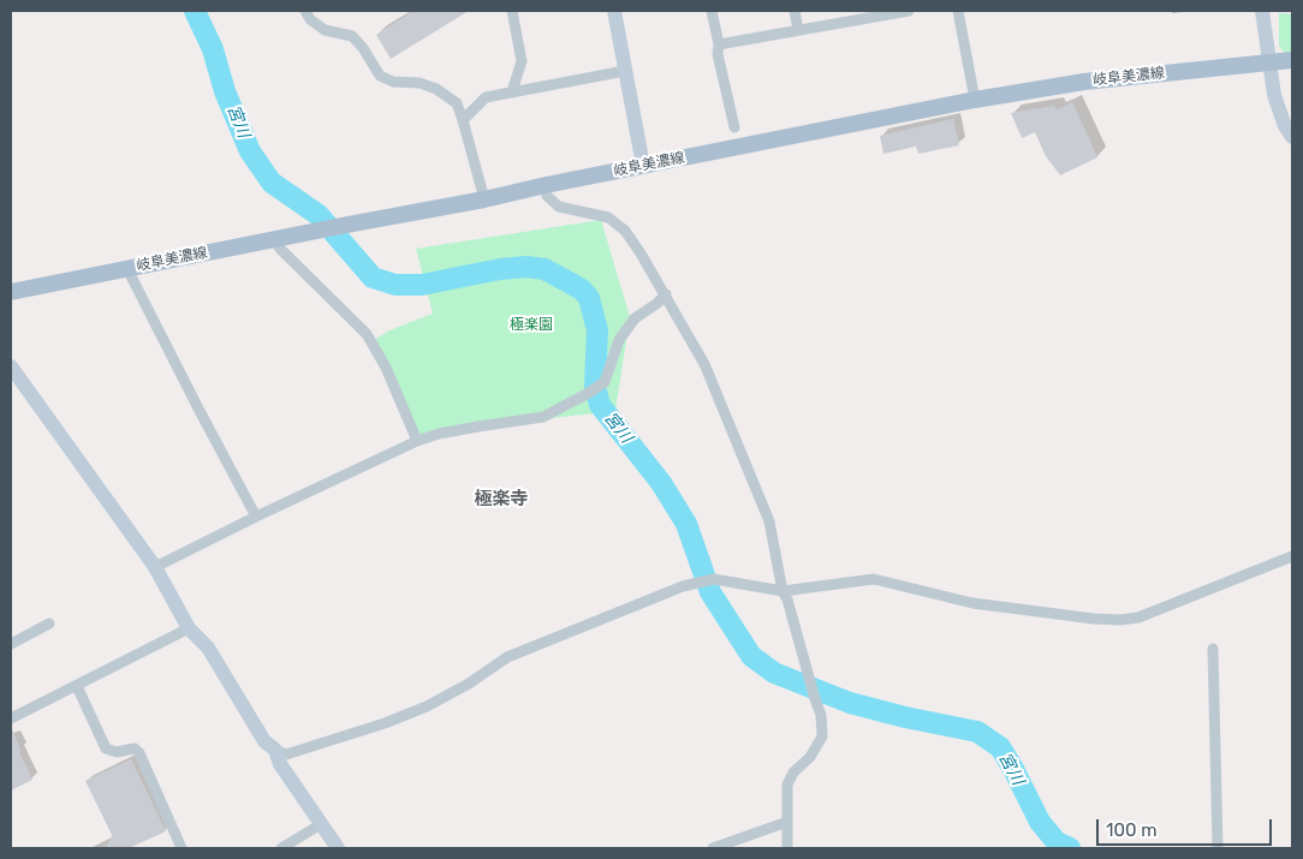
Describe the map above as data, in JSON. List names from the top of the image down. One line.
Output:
{"streets":{"main road":["岐阜美濃線"]},"districts":["極楽寺"],"water":["宮川"],"parks":["極楽園"],"scale_bar":"100 m"}
